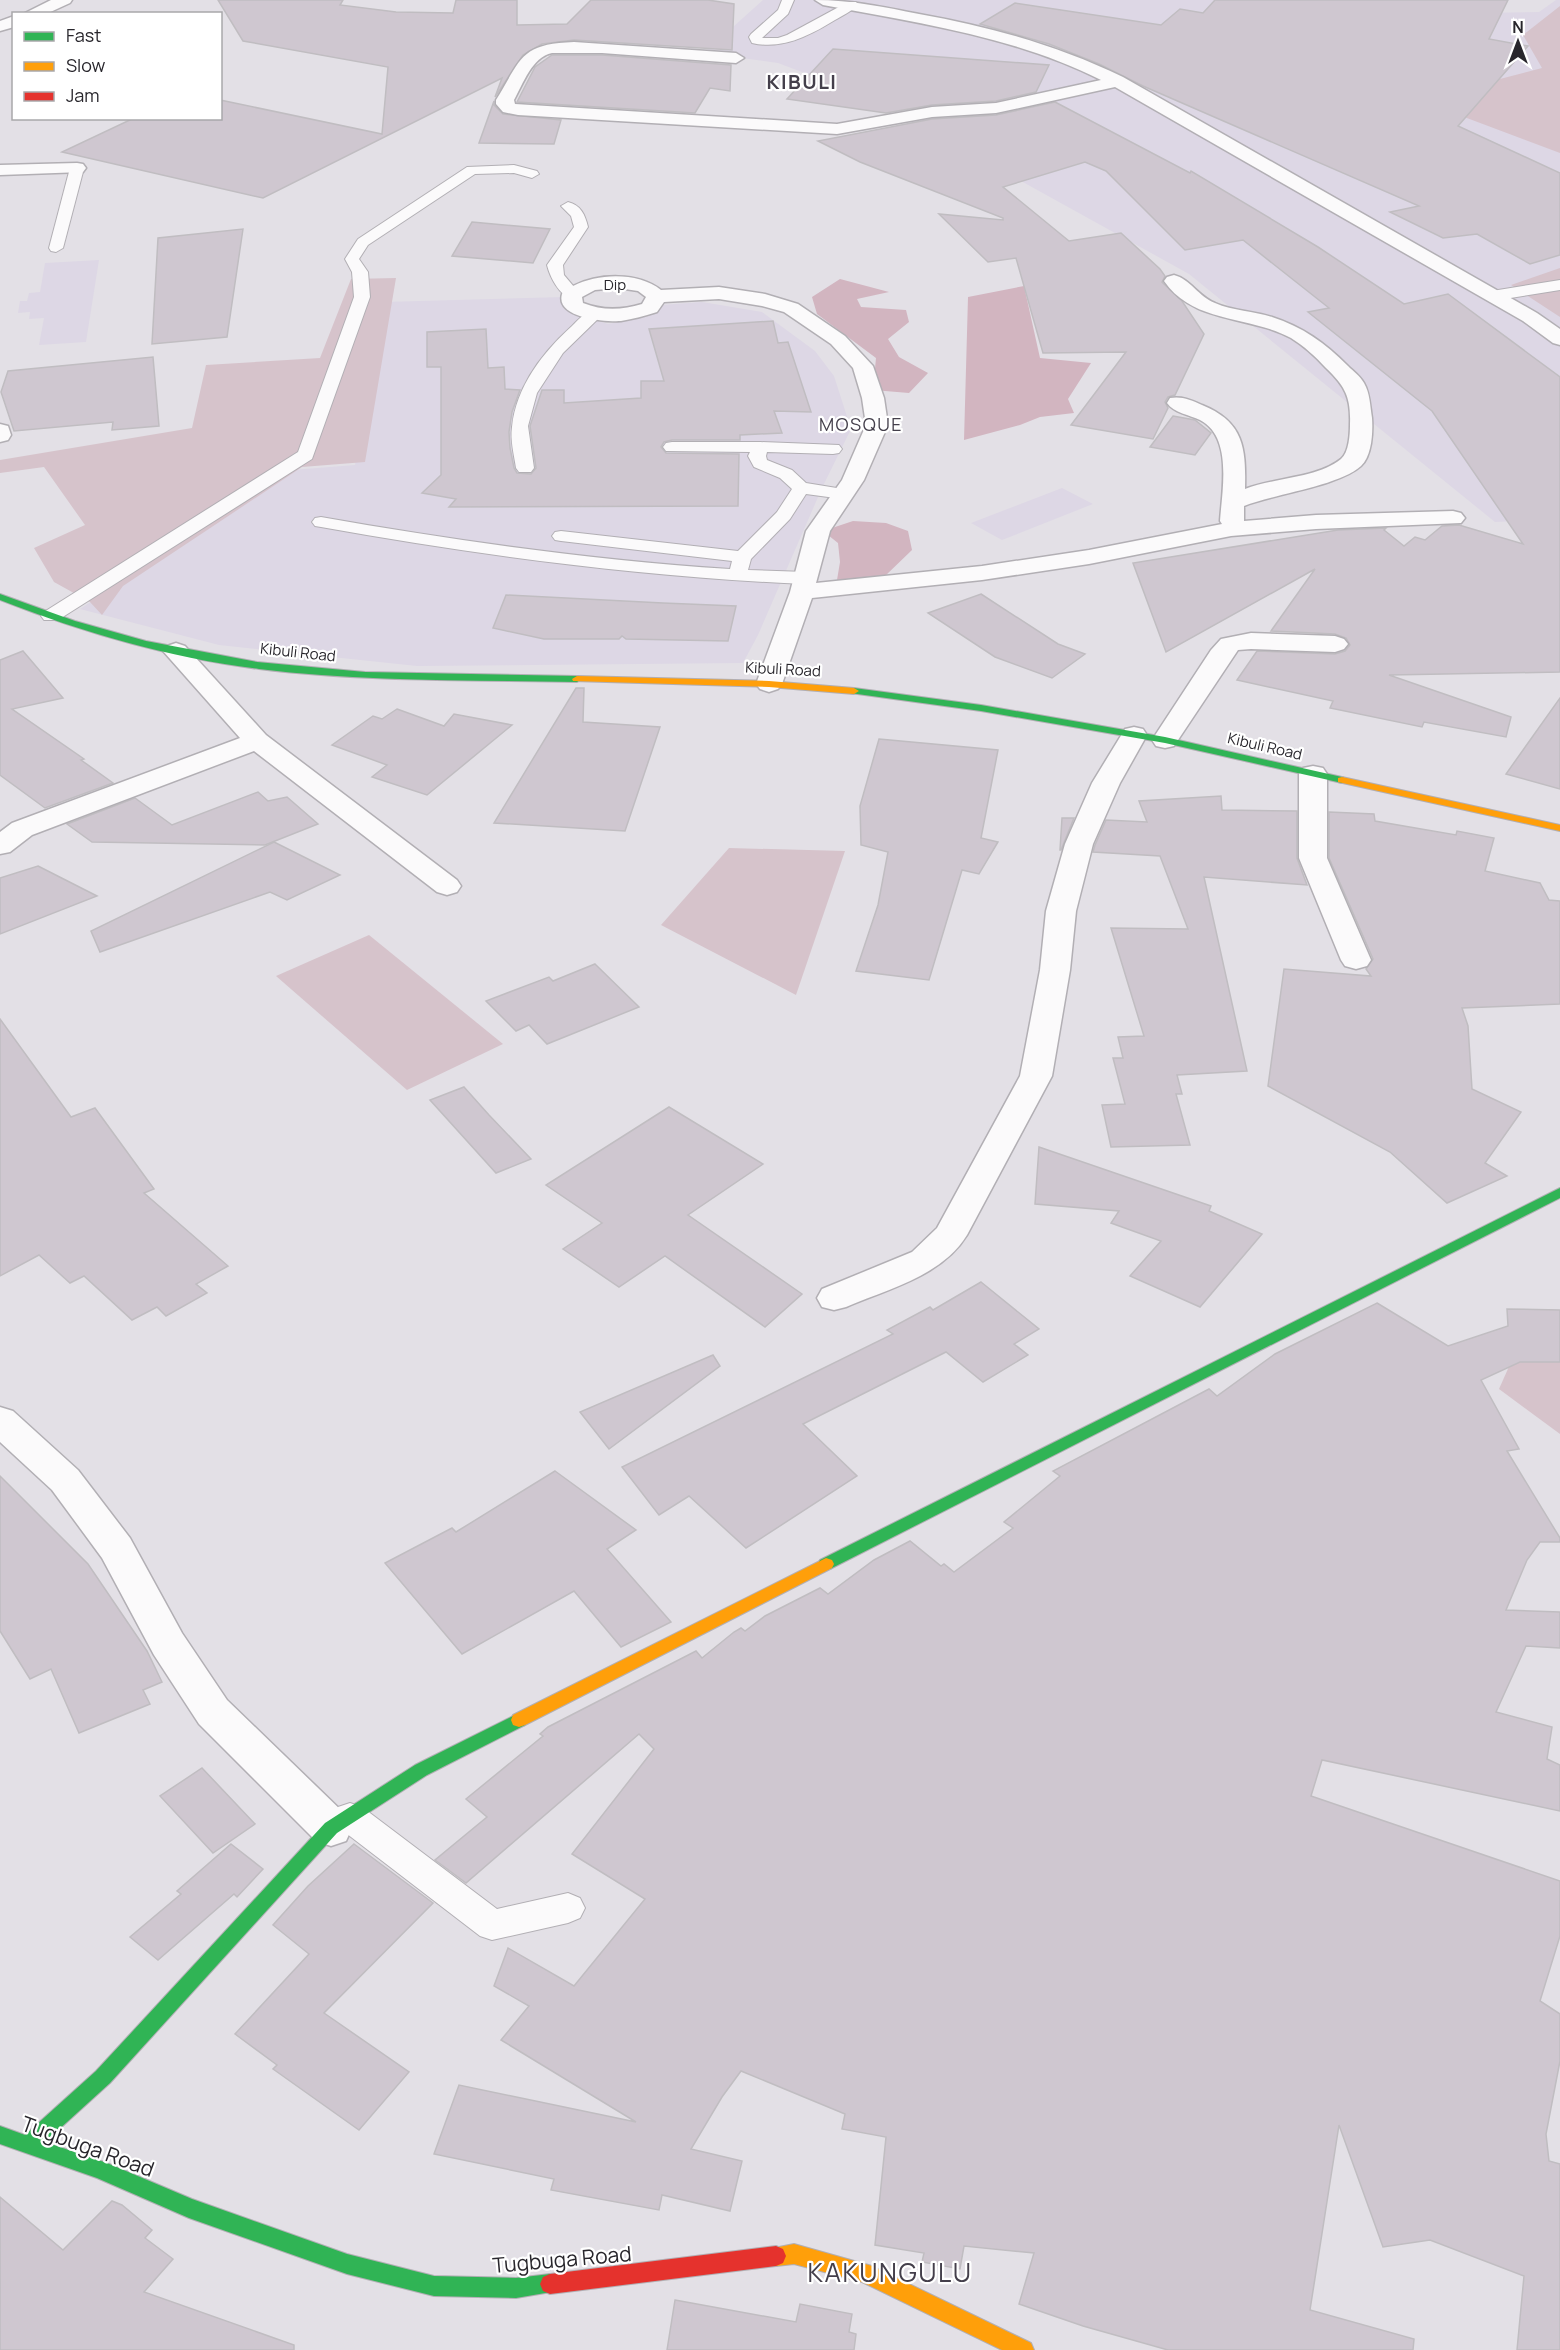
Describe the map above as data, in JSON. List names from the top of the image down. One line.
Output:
{"streets":{"street":["Dip","Kibuli Road","Tugbuga Road"]},"districts":["KIBULI","MOSQUE","KAKUNGULU"],"legend":["Fast","Slow","Jam"],"north":"top"}
